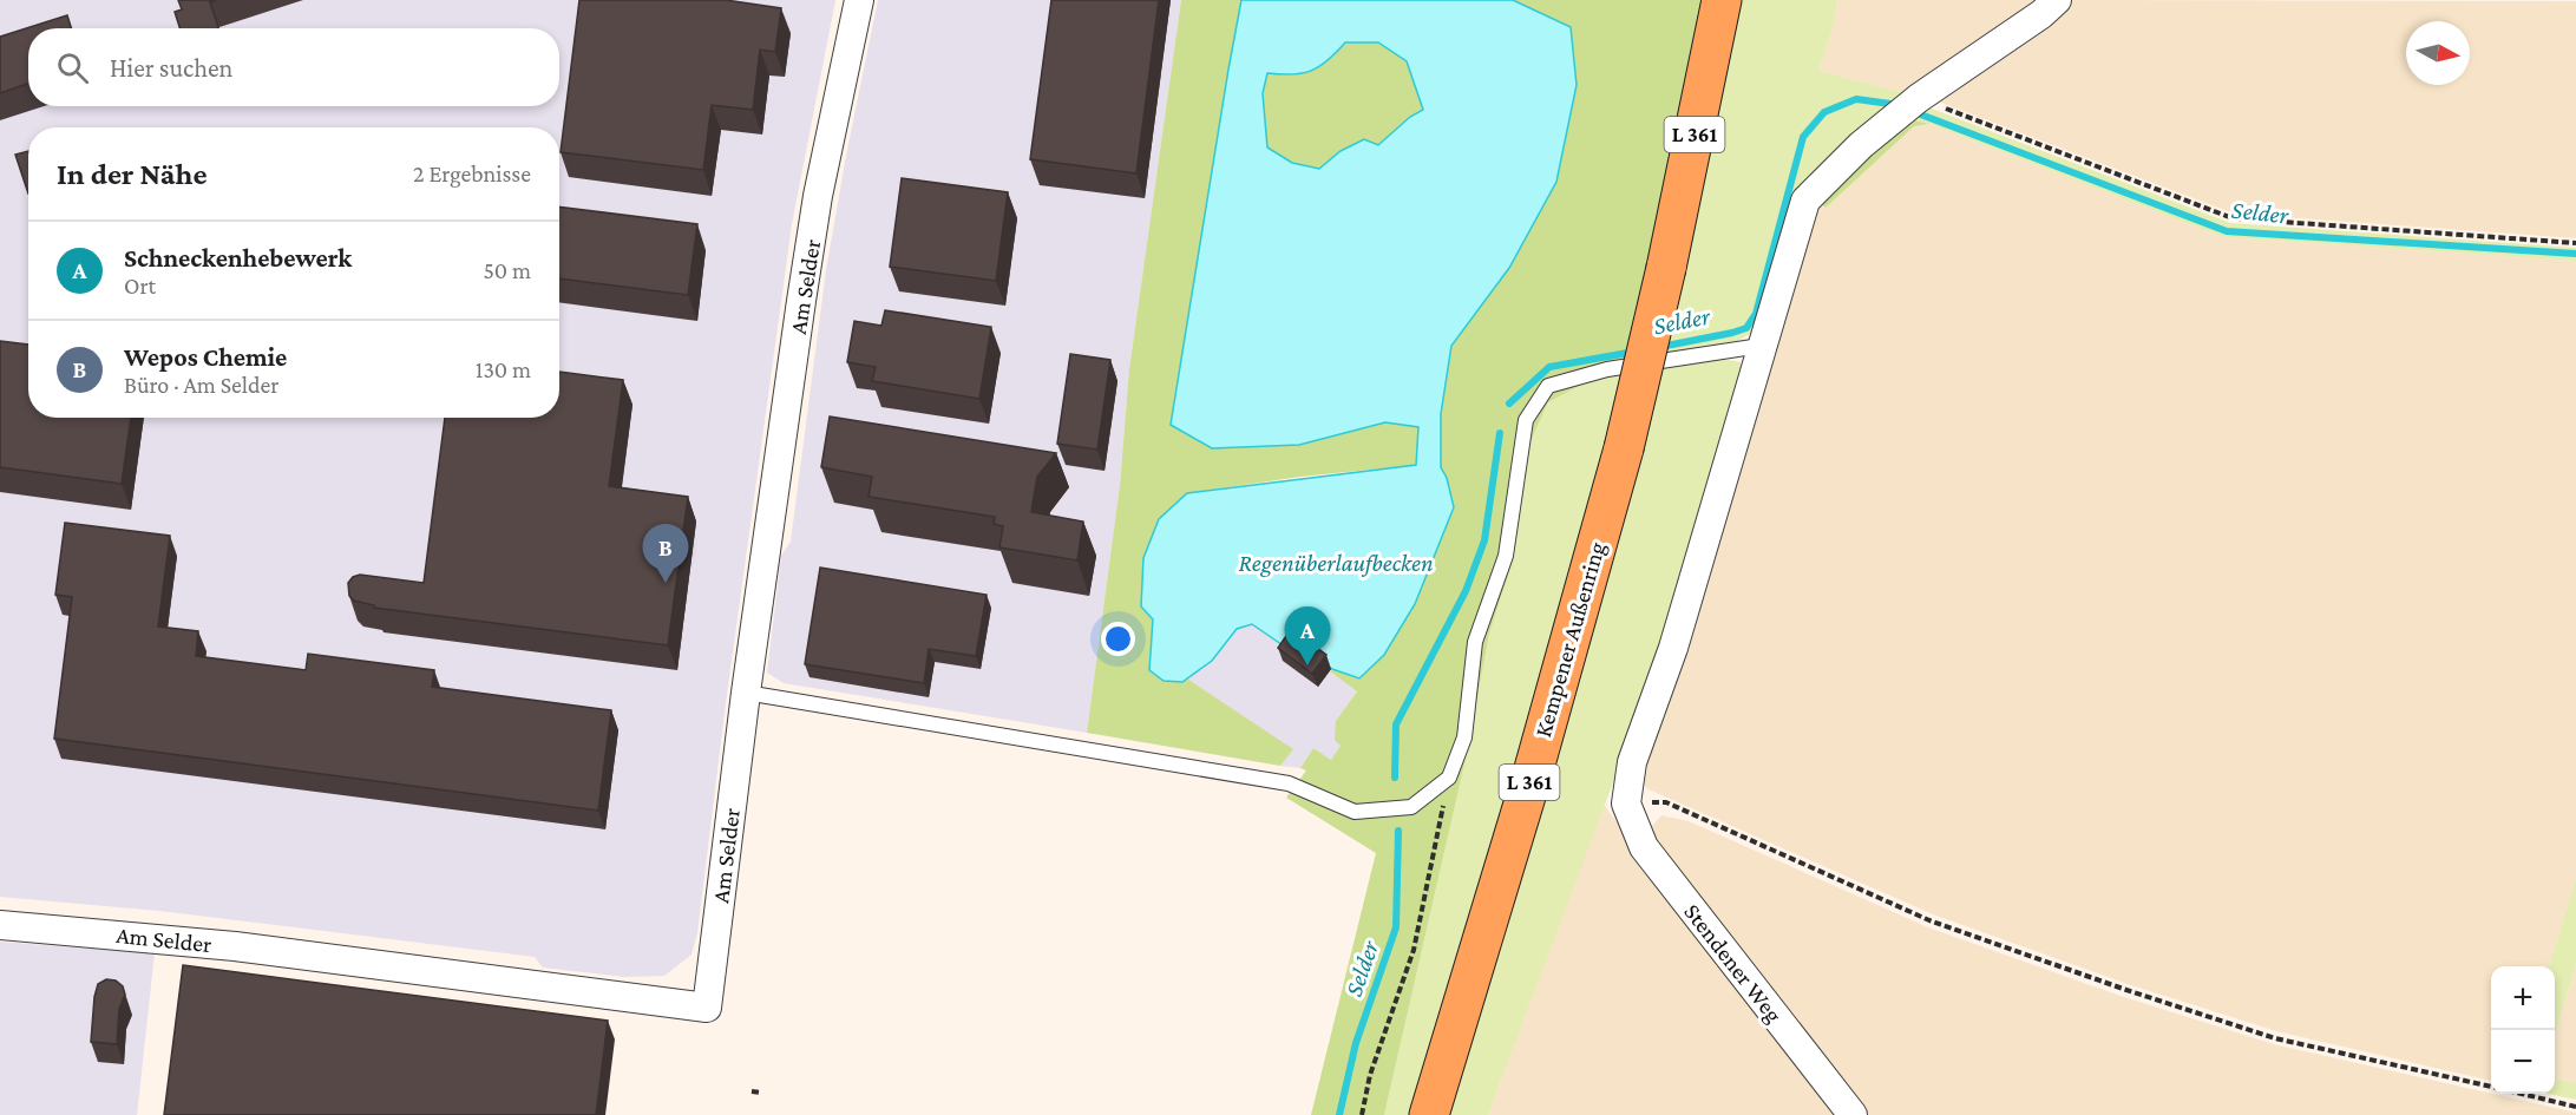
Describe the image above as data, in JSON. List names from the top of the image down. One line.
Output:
{"streets":{"main road":["L 361","Kempener Außenring"],"street":["Am Selder","Stendener Weg"]},"water":["Selder","Regenüberlaufbecken"],"north":"right","page":{"search":"Hier suchen","heading":["In der Nähe","2 Ergebnisse"],"list":[{"mark":"A","name":"Schneckenhebewerk","note":"Ort","value":"50 m"},{"mark":"B","name":"Wepos Chemie","note":"Büro · Am Selder","value":"130 m"}],"pins":["B","A"],"map_buttons":["+","−"]}}
